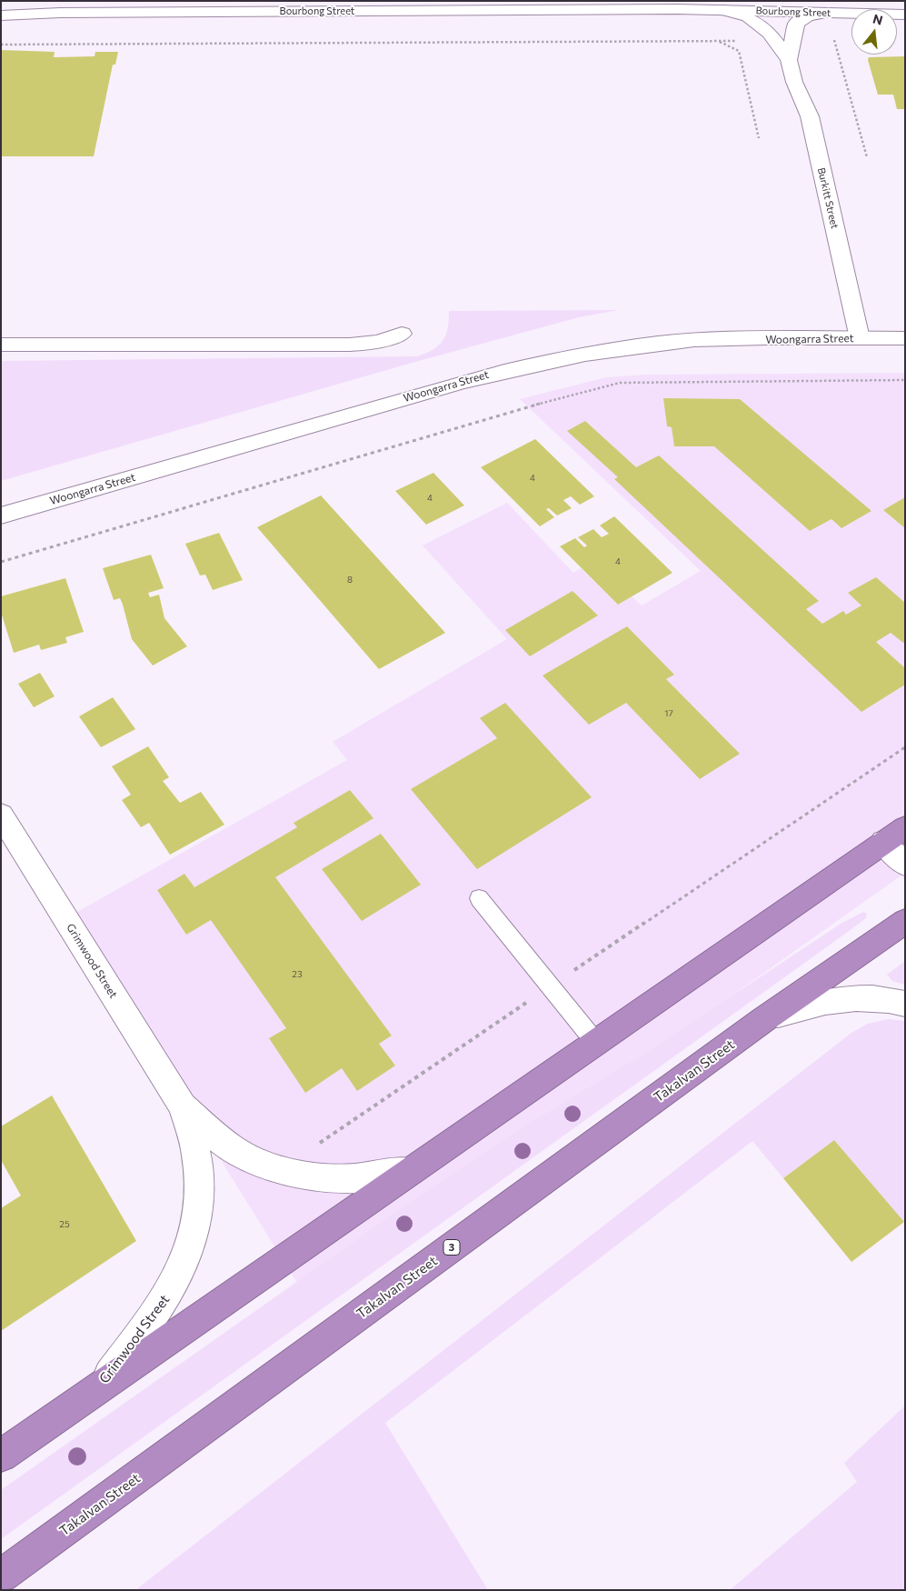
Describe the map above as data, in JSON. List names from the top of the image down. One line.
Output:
{"streets":{"highway":["Takalvan Street","3"],"street":["Bourbong Street","Burkitt Street","Woongarra Street","Grimwood Street"]},"crossings":[["Bourbong Street","Burkitt Street"],["Burkitt Street","Woongarra Street"]],"house_numbers":["4","4","4","8","17","23","25"],"north":"top"}
